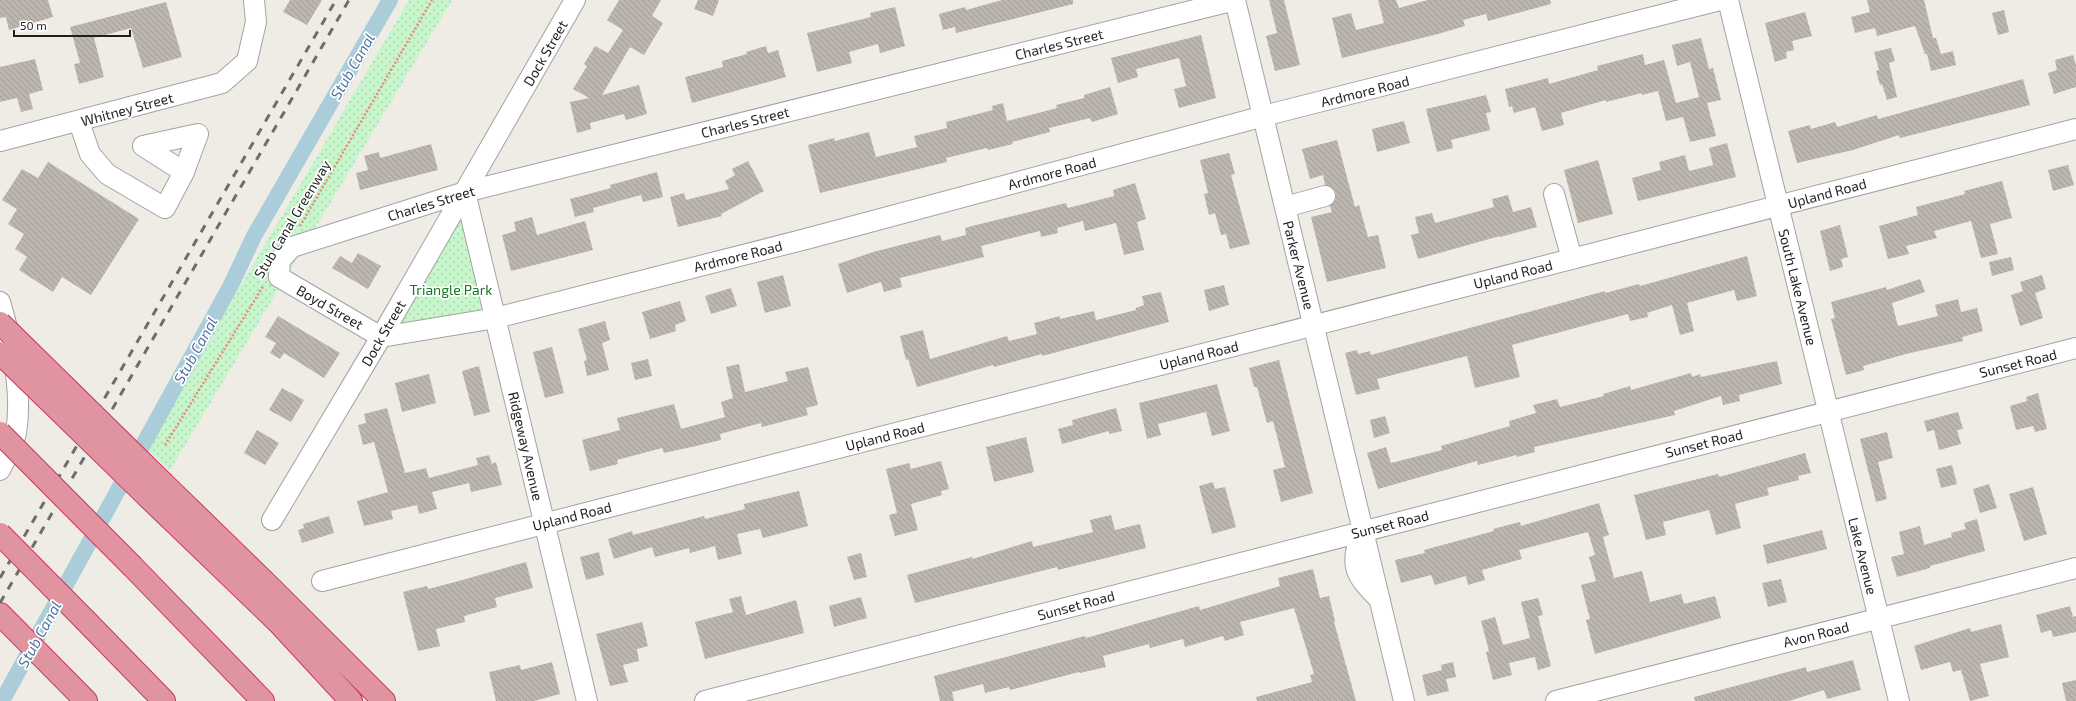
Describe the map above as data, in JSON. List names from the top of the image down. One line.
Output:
{"streets":{"street":["Charles Street","Dock Street","Ardmore Road","Whitney Street","Upland Road","Parker Avenue","South Lake Avenue","Boyd Street","Sunset Road","Ridgeway Avenue","Lake Avenue","Avon Road"],"path":["Stub Canal Greenway"]},"crossings":[["Charles Street","Dock Street"],["Charles Street","Stub Canal Greenway"],["Charles Street","Parker Avenue"],["Charles Street","Boyd Street"],["Charles Street","Ridgeway Avenue"],["Dock Street","Ardmore Road"],["Dock Street","Boyd Street"],["Dock Street","Ridgeway Avenue"],["Ardmore Road","Parker Avenue"],["Ardmore Road","Boyd Street"],["Ardmore Road","Ridgeway Avenue"],["Upland Road","Parker Avenue"],["Upland Road","South Lake Avenue"],["Upland Road","Ridgeway Avenue"],["Stub Canal Greenway","Boyd Street"],["Parker Avenue","Sunset Road"],["South Lake Avenue","Sunset Road"],["South Lake Avenue","Lake Avenue"],["Sunset Road","Lake Avenue"],["Lake Avenue","Avon Road"]],"water":["Stub Canal"],"parks":["Triangle Park"],"scale_bar":"50 m"}
